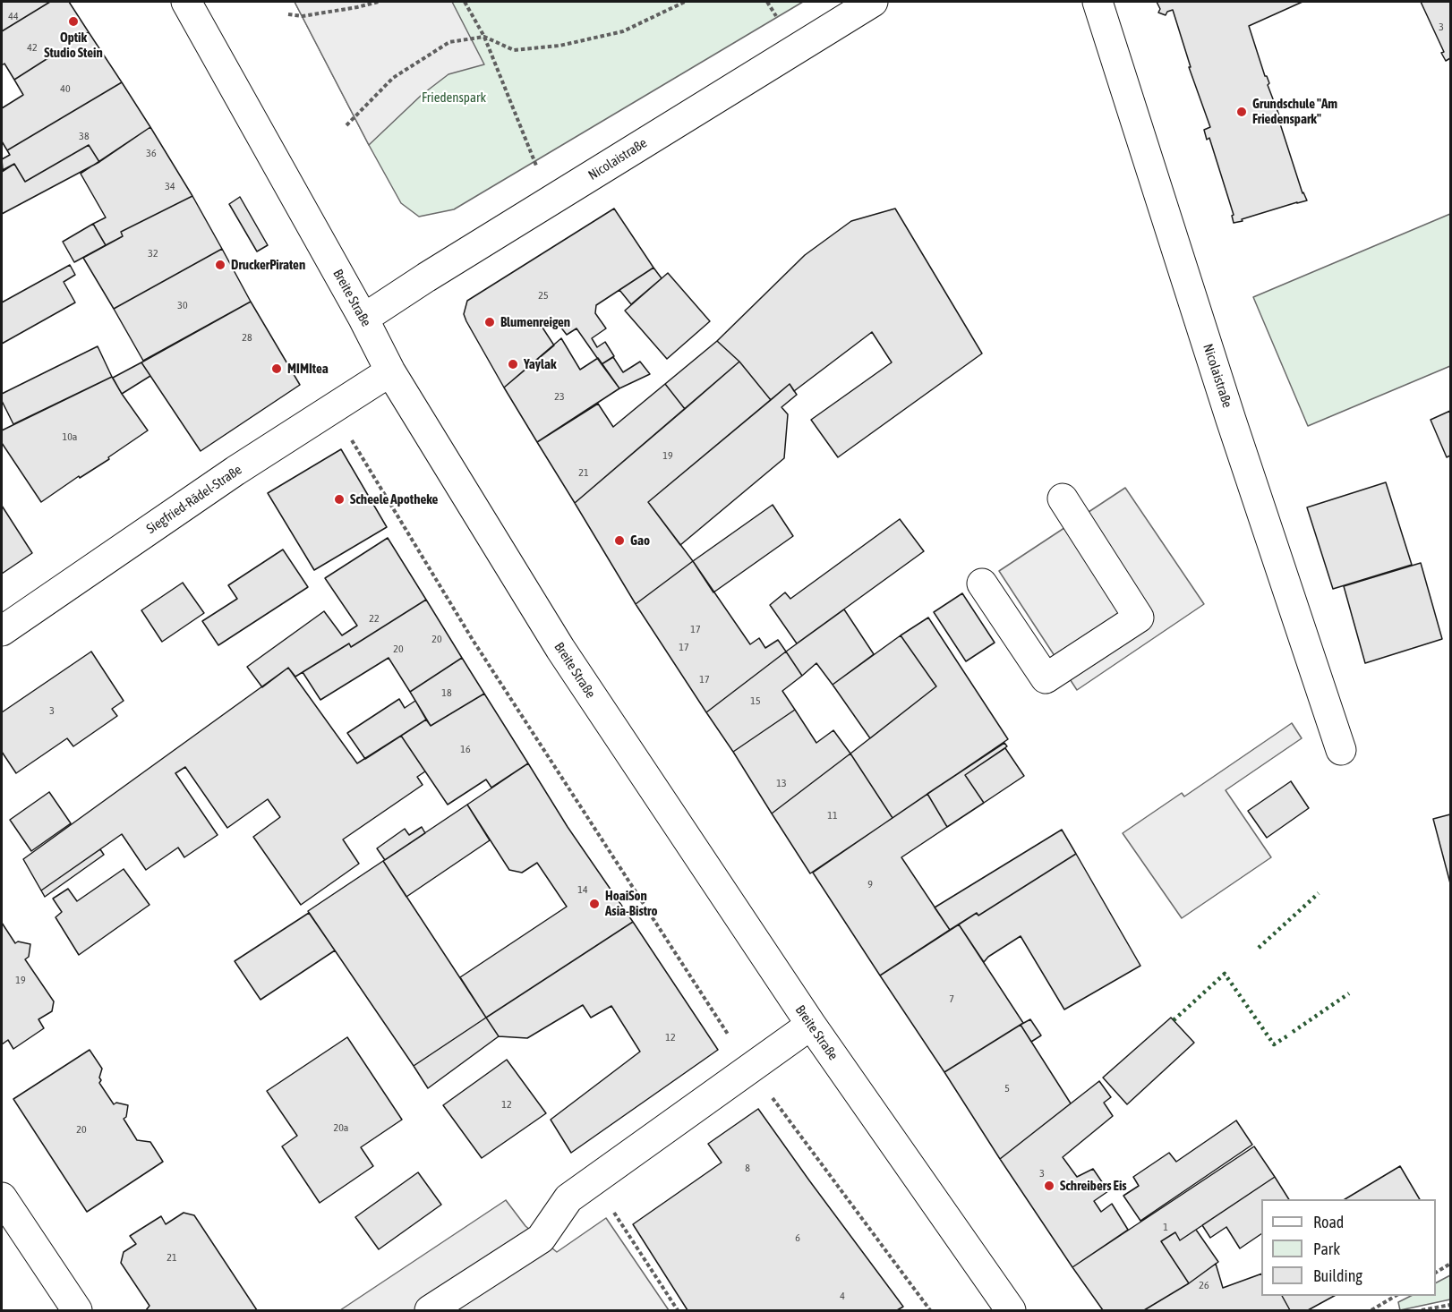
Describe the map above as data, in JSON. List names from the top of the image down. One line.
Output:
{"streets":{"street":["Nicolaistraße","Breite Straße","Siegfried-Rädel-Straße"]},"crossings":[["Nicolaistraße","Breite Straße"],["Breite Straße","Siegfried-Rädel-Straße"]],"parks":["Friedenspark"],"places":["Optik Studio Stein","Grundschule \"Am Friedenspark\"","DruckerPiraten","Blumenreigen","Yaylak","MIMItea","Scheele Apotheke","Gao","HoaiSon Asia-Bistro","Schreibers Eis"],"house_numbers":["44","3","42","40","38","36","34","32","25","30","28","23","10a","19","21","22","17","20","17","20","17","18","15","3","16","13","11","9","14","19","7","12","5","12","20a","20","8","3","1","6","21","26","4"],"legend":["Road","Park","Building"]}
